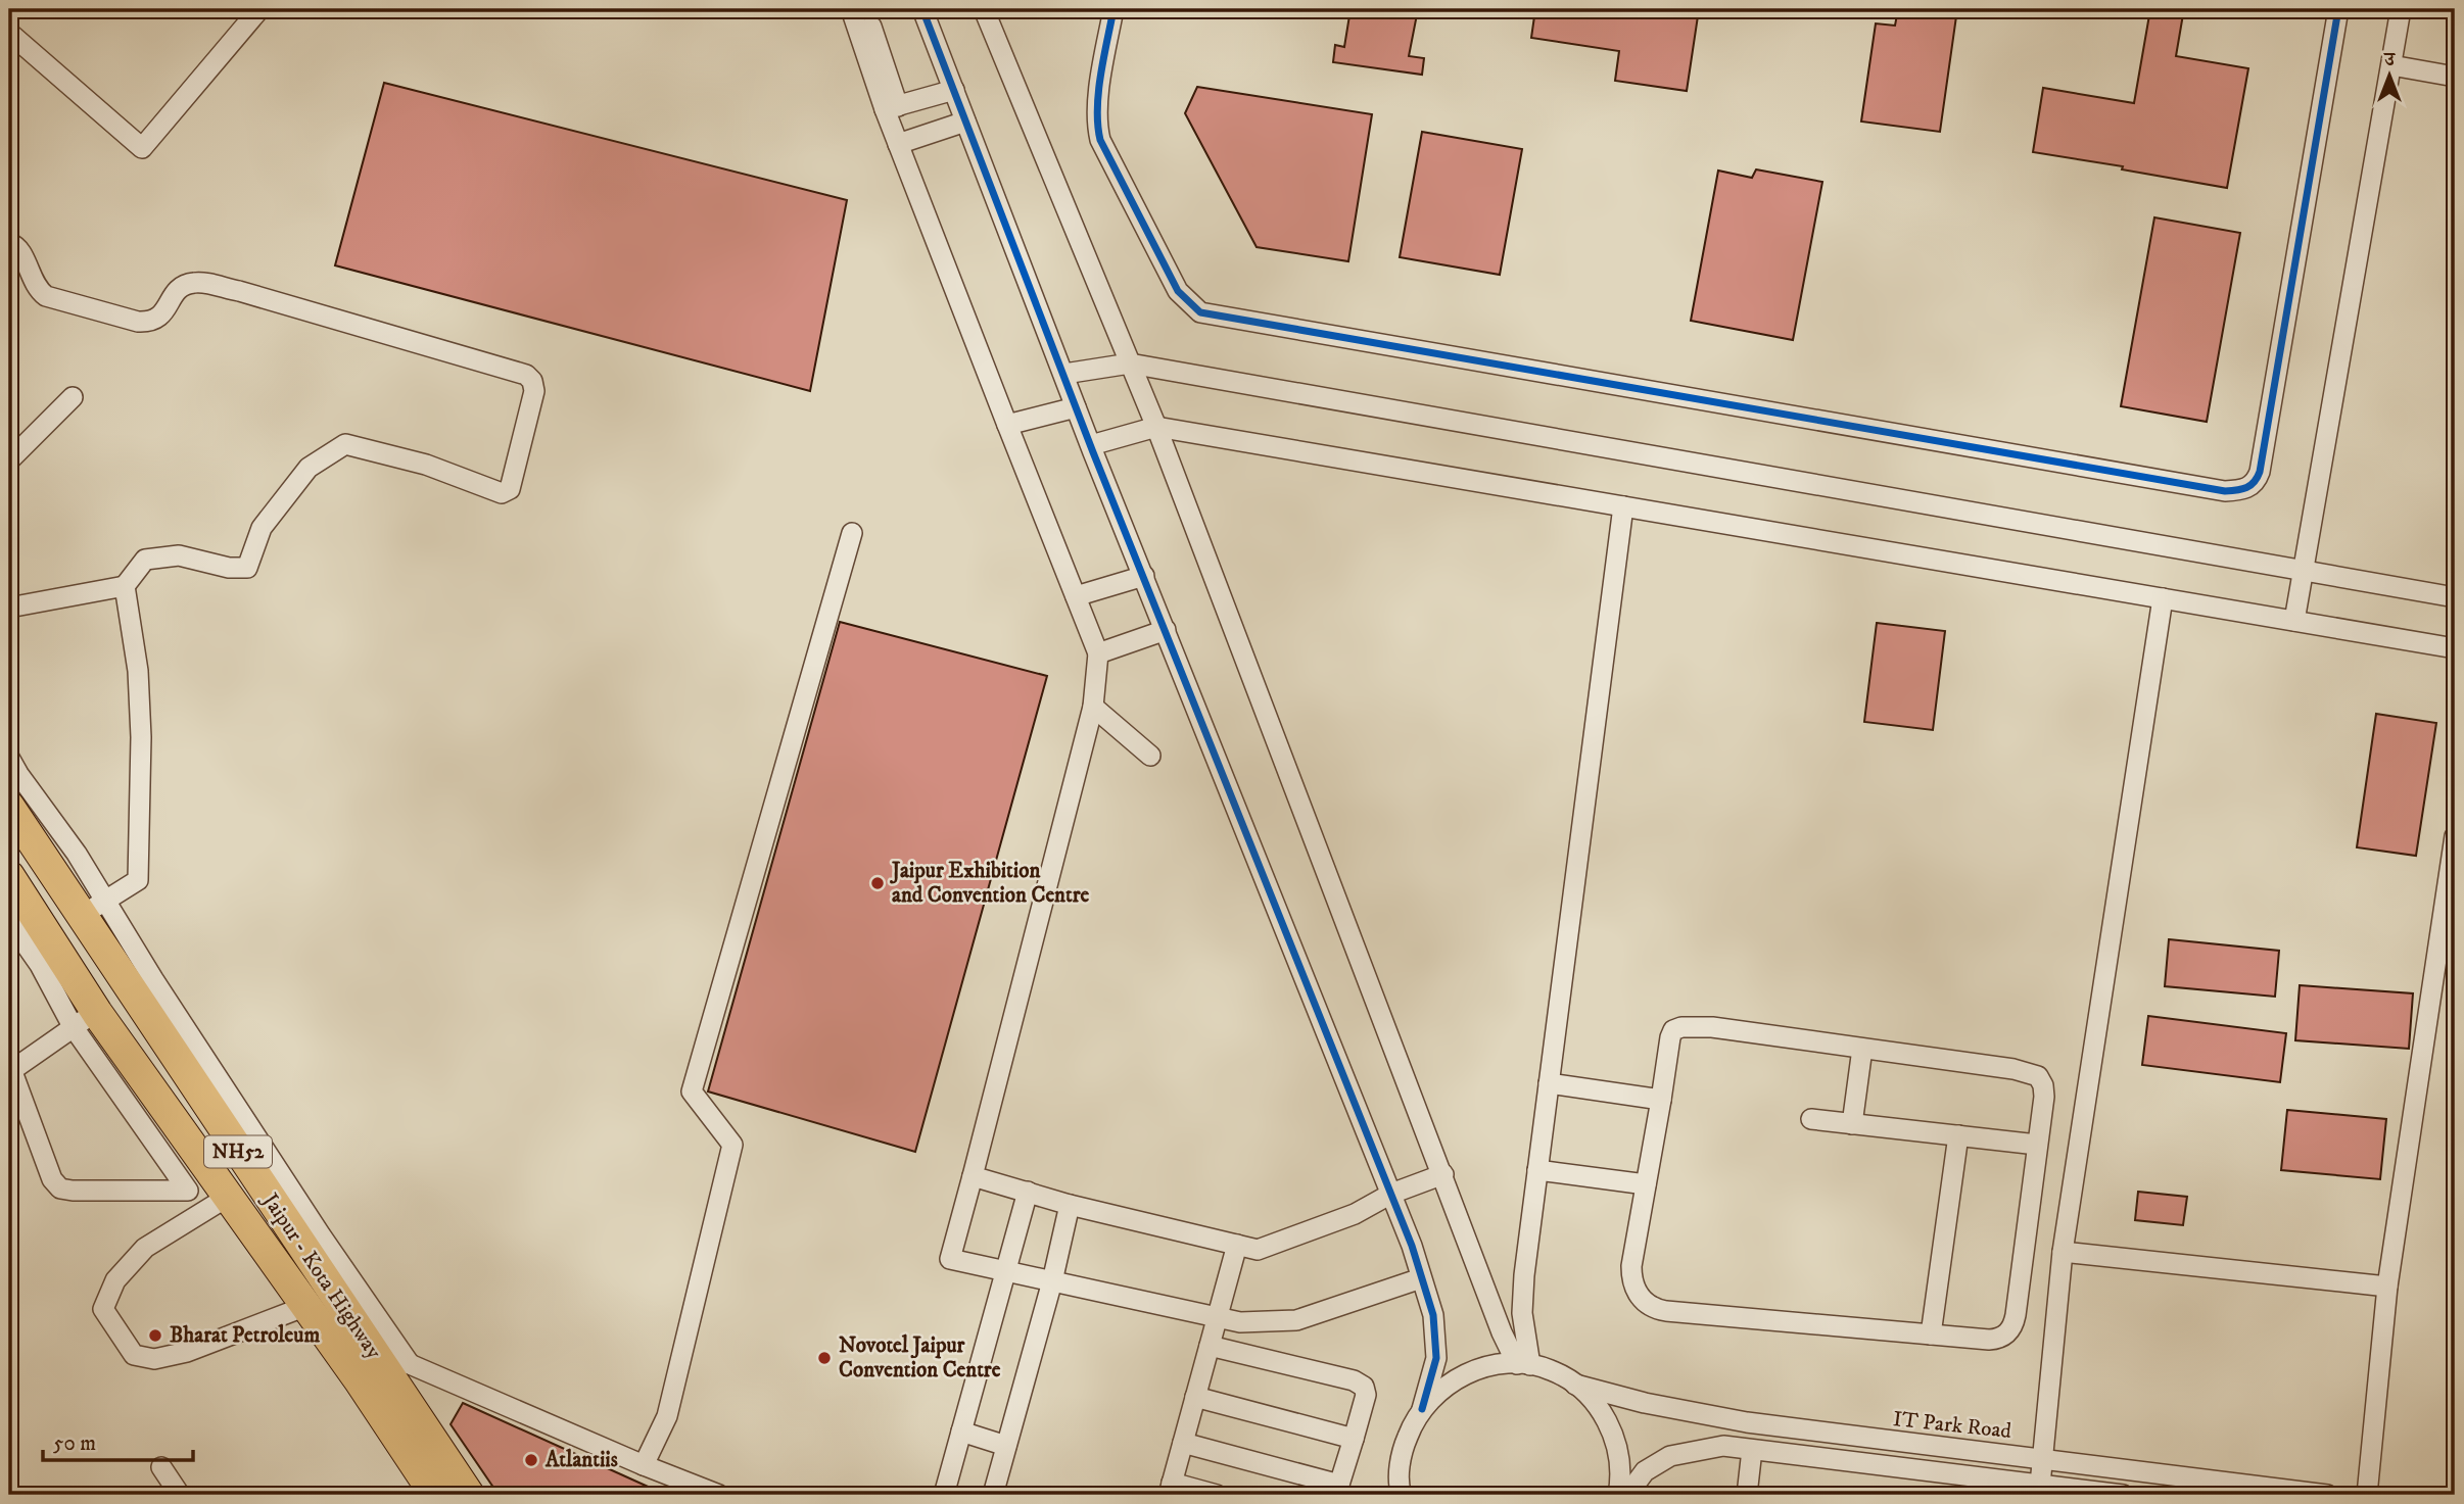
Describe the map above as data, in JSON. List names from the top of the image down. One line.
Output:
{"streets":{"highway":["NH52","Jaipur - Kota Highway"],"street":["IT Park Road"]},"places":["Jaipur Exhibition and Convention Centre","Bharat Petroleum","Novotel Jaipur Convention Centre","Atlantiis"],"scale_bar":"50 m","north":"top"}
